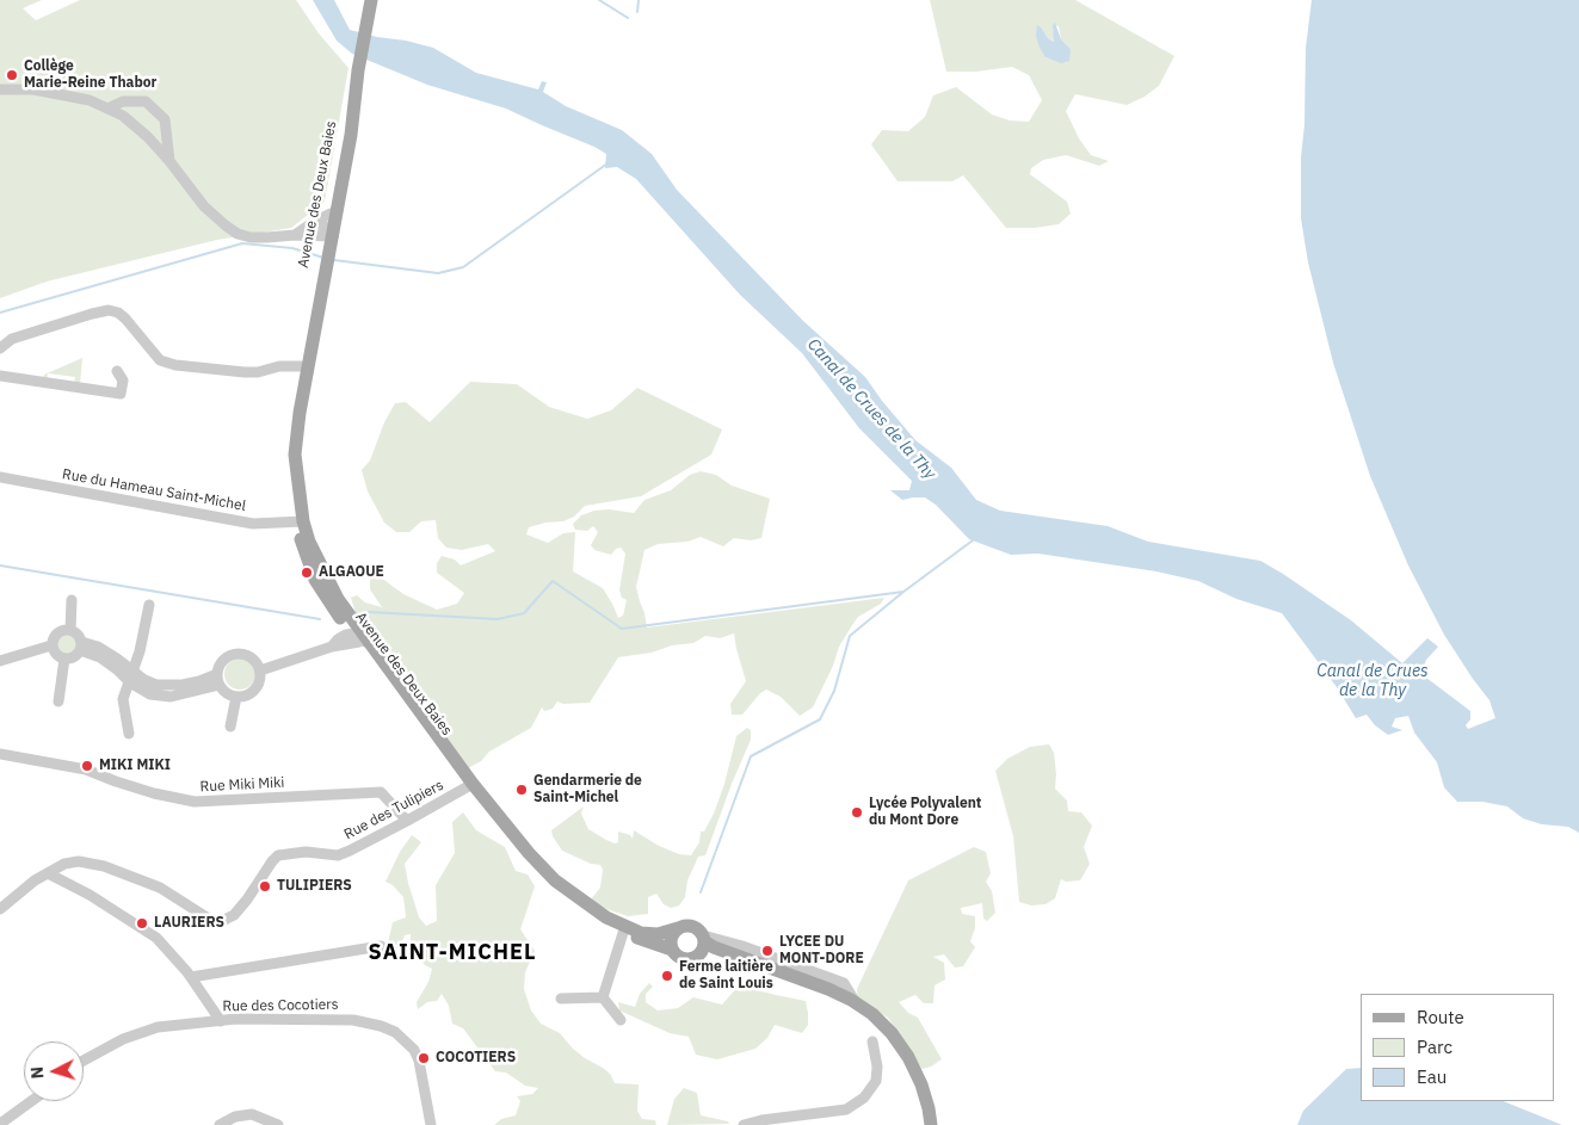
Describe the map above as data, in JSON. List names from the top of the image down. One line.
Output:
{"streets":{"main road":["Avenue des Deux Baies"],"street":["Rue du Hameau Saint-Michel","Rue Miki Miki","Rue des Tulipiers","Rue des Cocotiers"]},"crossings":[["Avenue des Deux Baies","Rue du Hameau Saint-Michel"],["Avenue des Deux Baies","Rue des Tulipiers"],["Rue Miki Miki","Rue des Tulipiers"]],"districts":["SAINT-MICHEL"],"water":["Canal de Crues de la Thy"],"places":["Collège Marie-Reine Thabor","ALGAOUE","MIKI MIKI","Gendarmerie de Saint-Michel","Lycée Polyvalent du Mont Dore","TULIPIERS","LAURIERS","LYCEE DU MONT-DORE","Ferme laitière de Saint Louis","COCOTIERS"],"legend":["Route","Parc","Eau"],"north":"left"}
